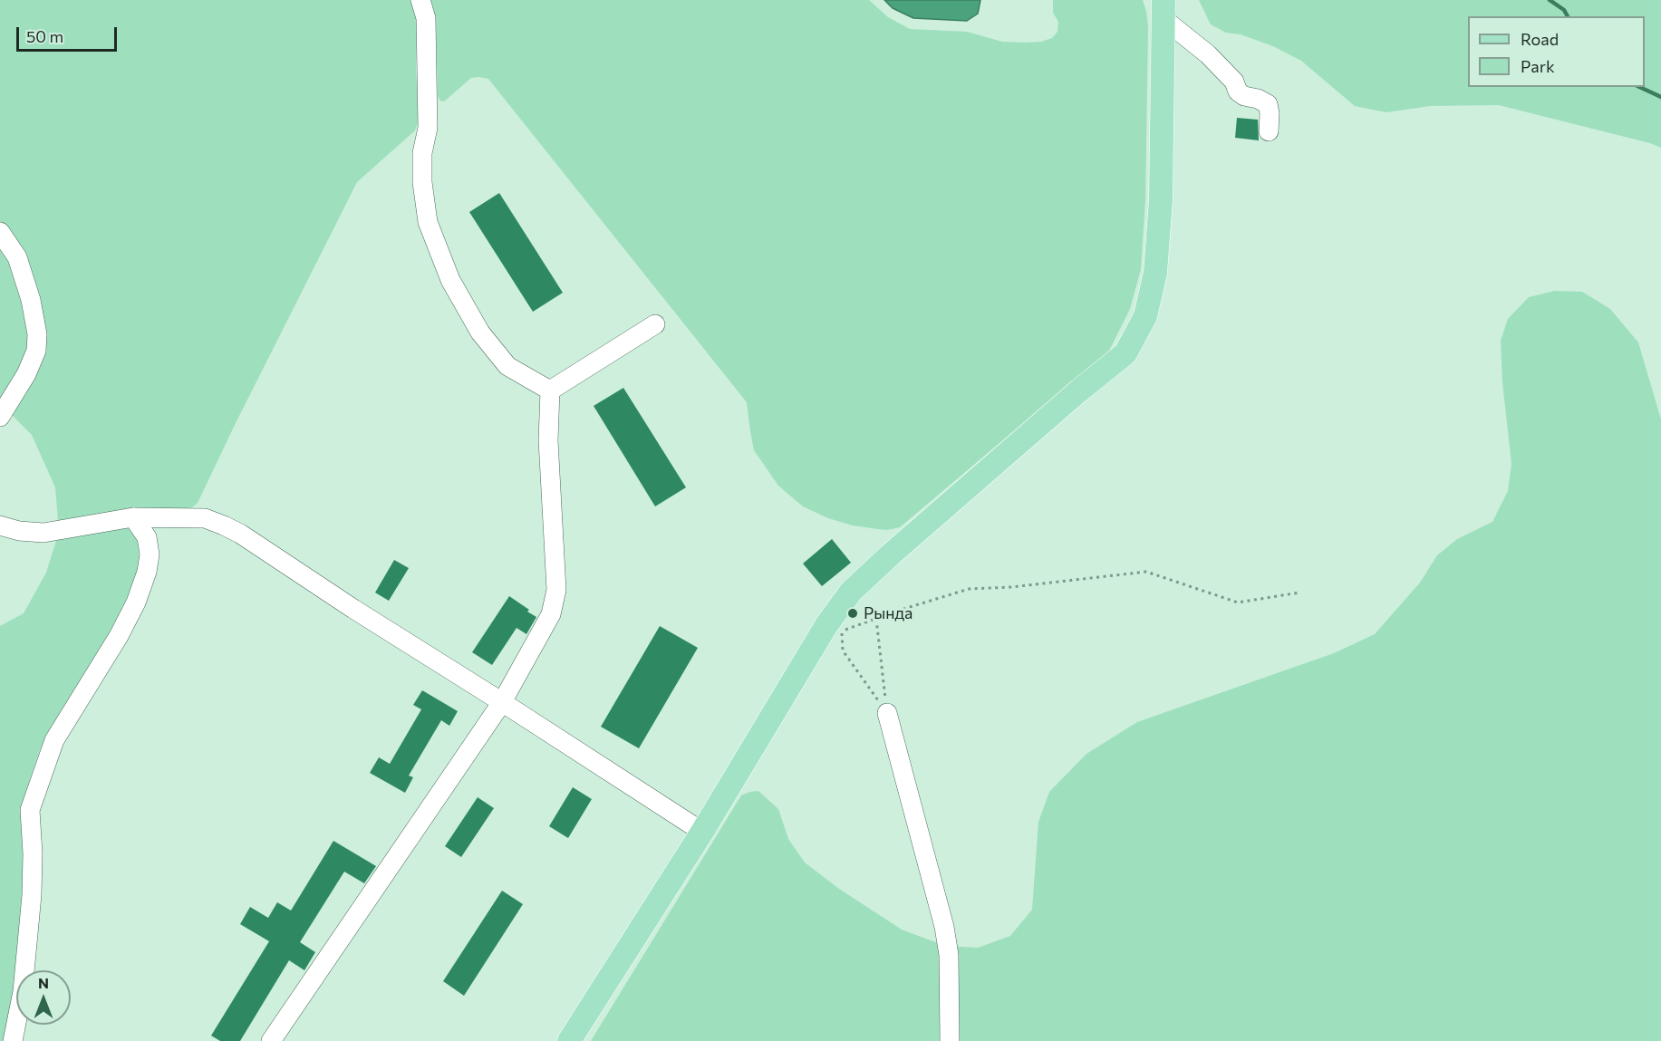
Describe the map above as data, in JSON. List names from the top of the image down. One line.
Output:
{"places":["Рында"],"legend":["Road","Park"],"scale_bar":"50 m","north":"top"}
